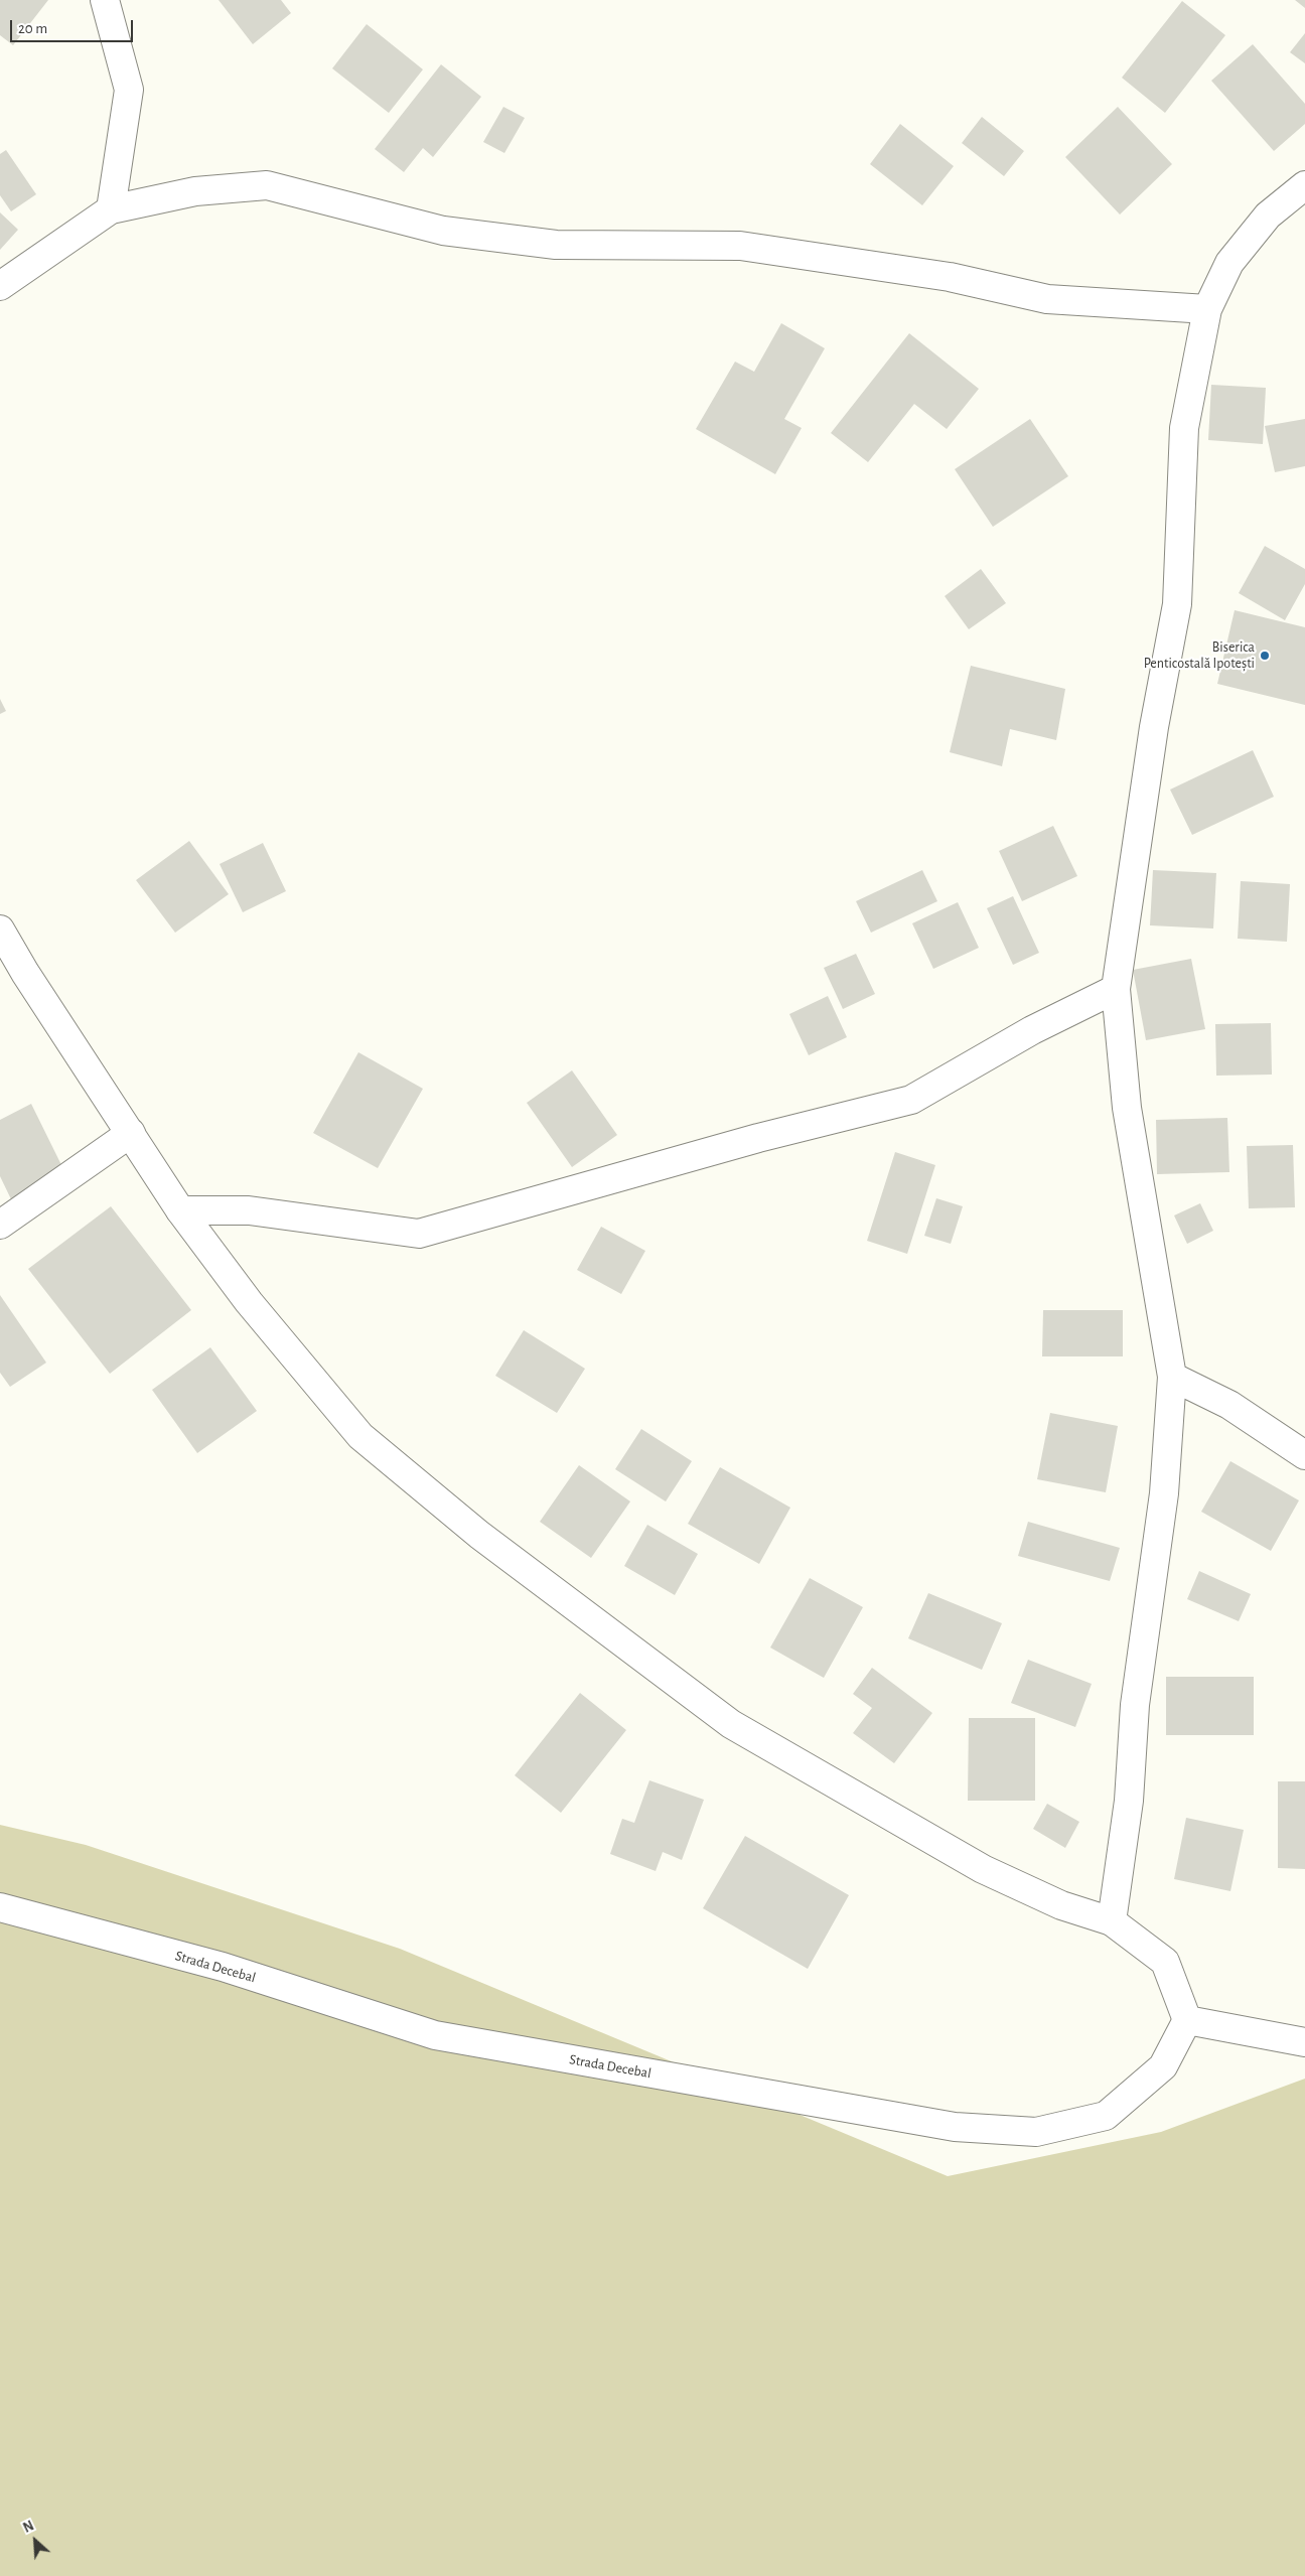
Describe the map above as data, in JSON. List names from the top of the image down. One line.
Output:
{"streets":{"street":["Strada Decebal"]},"places":["Biserica Penticostală Ipotești"],"scale_bar":"20 m","north":"top left"}
